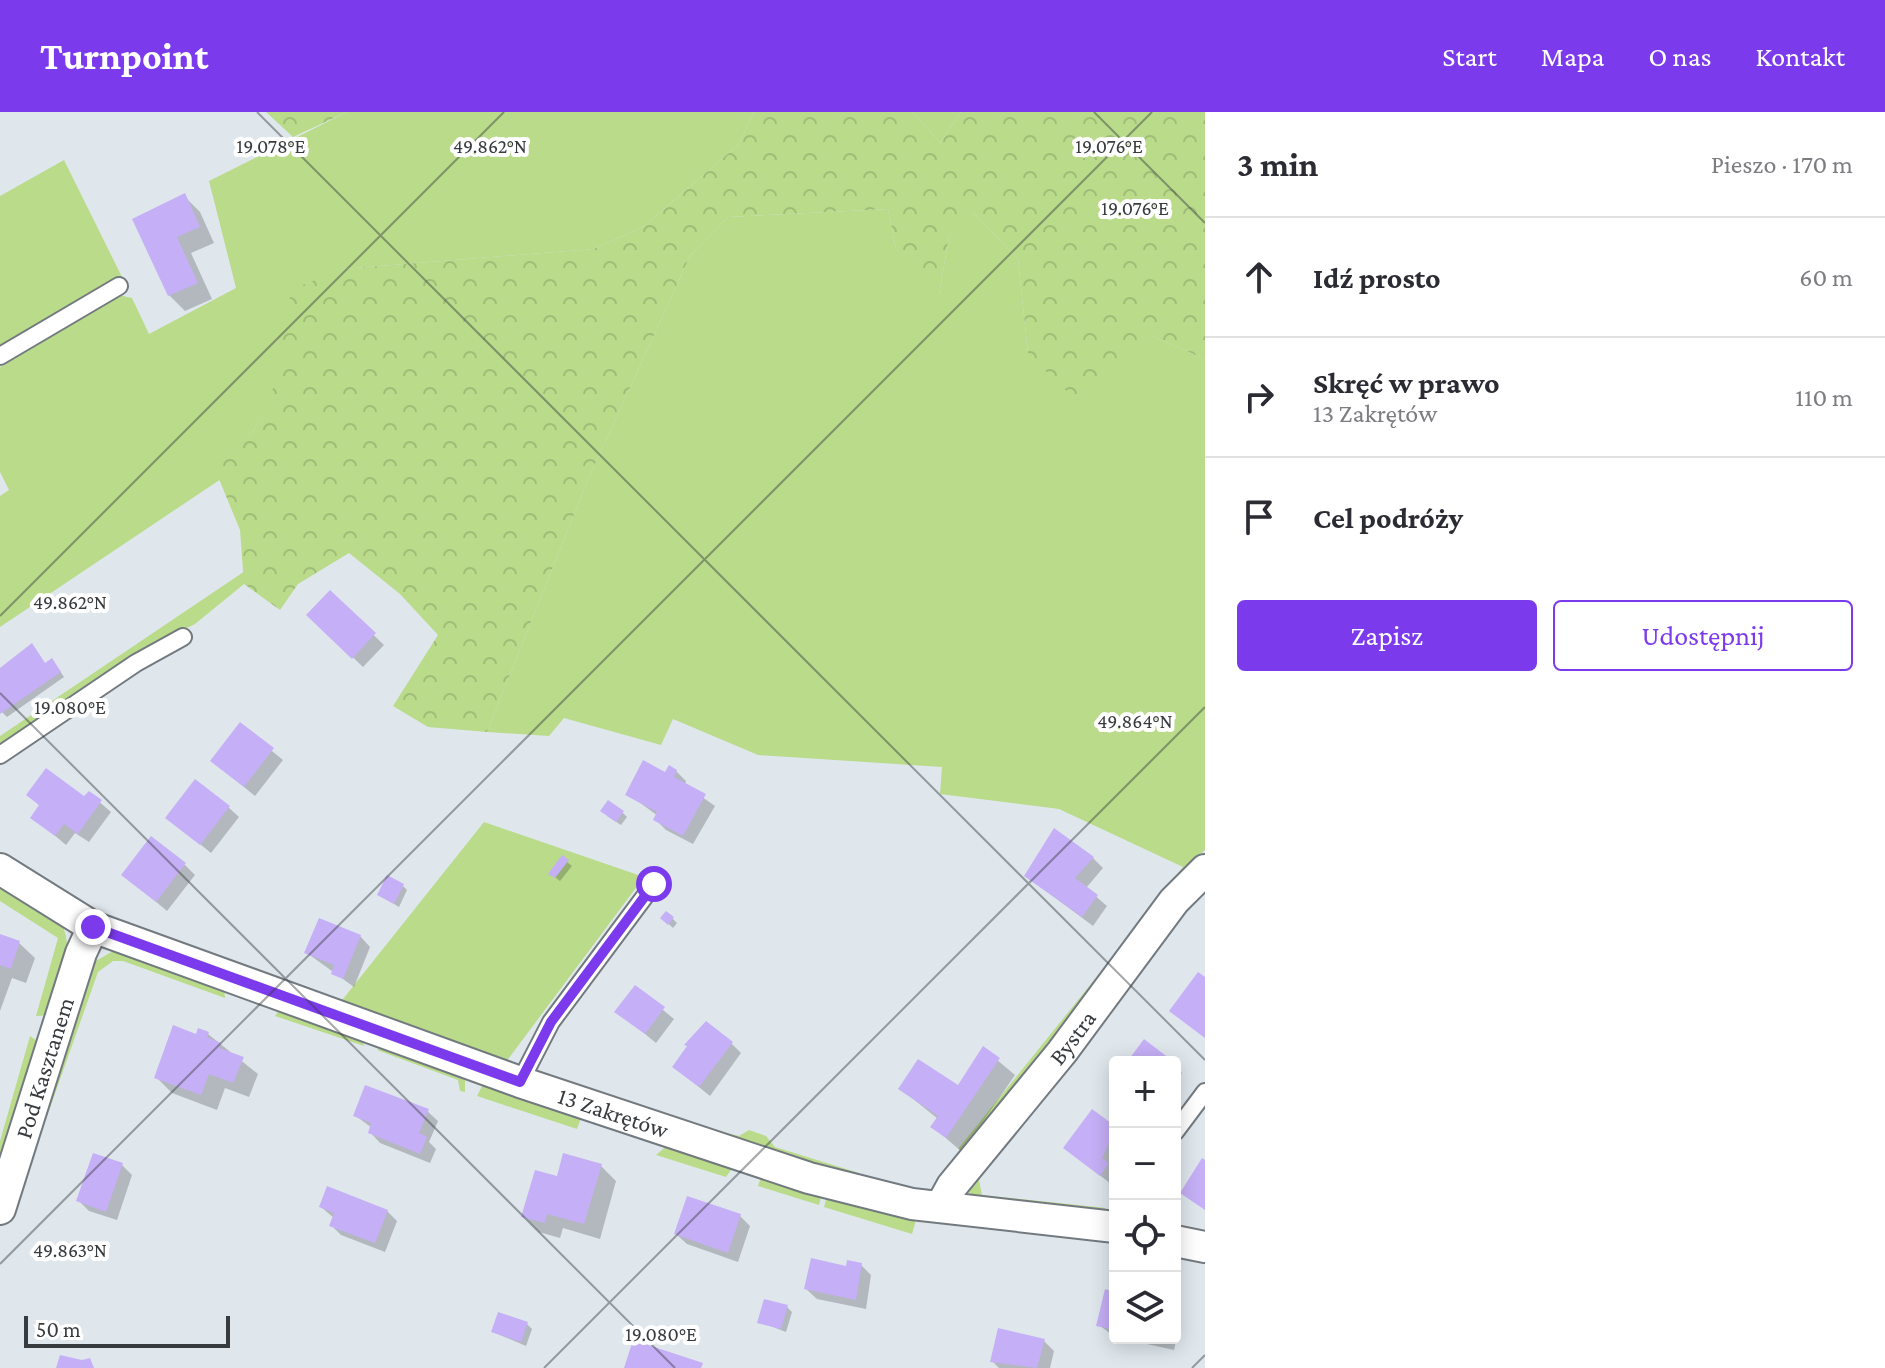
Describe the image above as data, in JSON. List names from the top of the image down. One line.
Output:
{"streets":{"street":["Bystra","Pod Kasztanem","13 Zakrętów"]},"crossings":[["Bystra","13 Zakrętów"],["Pod Kasztanem","13 Zakrętów"]],"scale_bar":"50 m","page":{"header":"Turnpoint","nav":["Start","Mapa","O nas","Kontakt"],"heading":["3 min","Pieszo · 170 m"],"list":[["Idź prosto","60 m"],["Skręć w prawo","13 Zakrętów","110 m"],"Cel podróży"],"buttons":["Zapisz","Udostępnij"],"map_buttons":["+","−"],"scale":"50 m"},"coordinates":["19.076°E","19.078°E","49.862°N","19.080°E","49.864°N","49.863°N"]}
